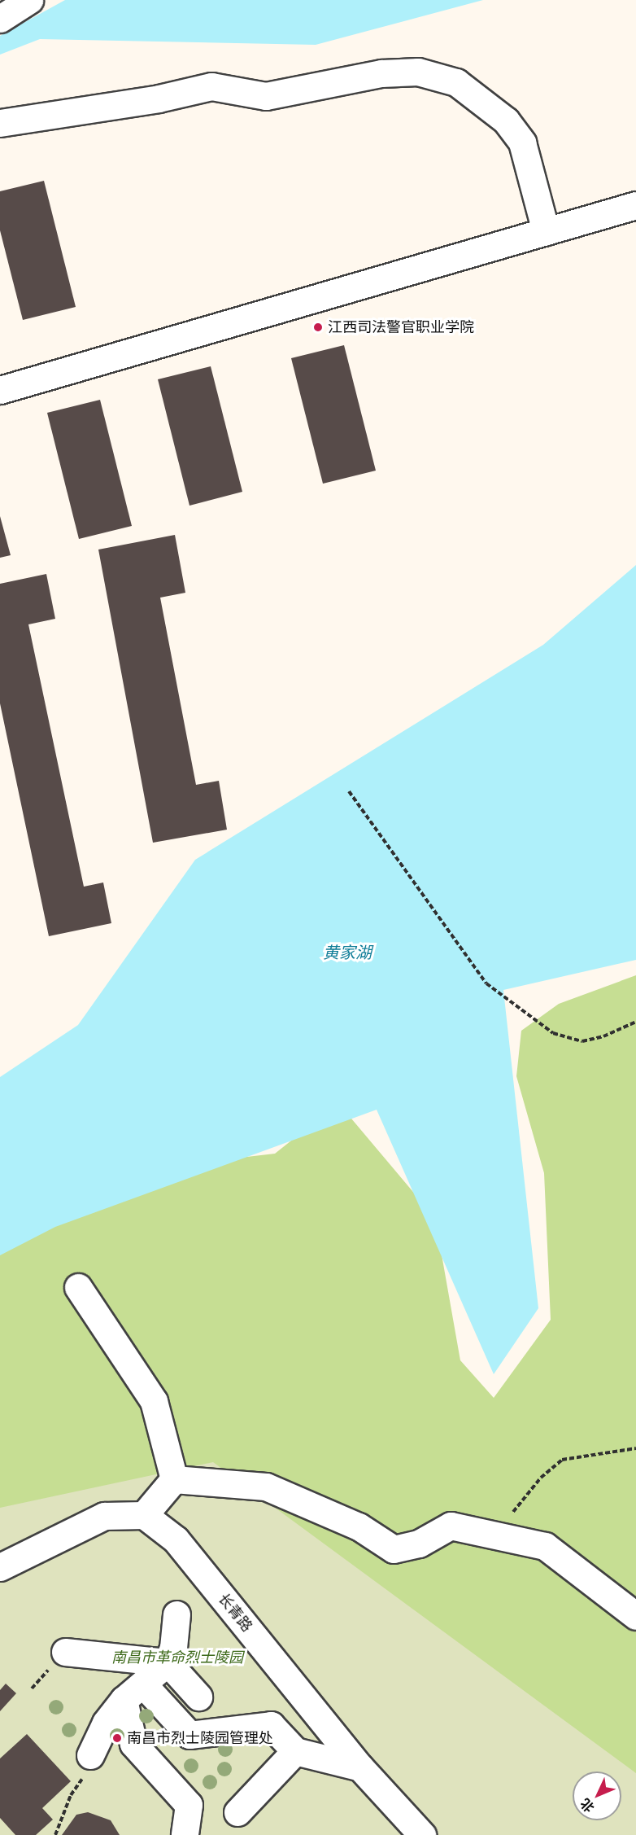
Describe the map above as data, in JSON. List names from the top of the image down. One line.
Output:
{"streets":{"street":["长青路"]},"water":["黄家湖"],"parks":["南昌市革命烈士陵园"],"places":["江西司法警官职业学院","南昌市烈士陵园管理处"],"north":"bottom left"}
